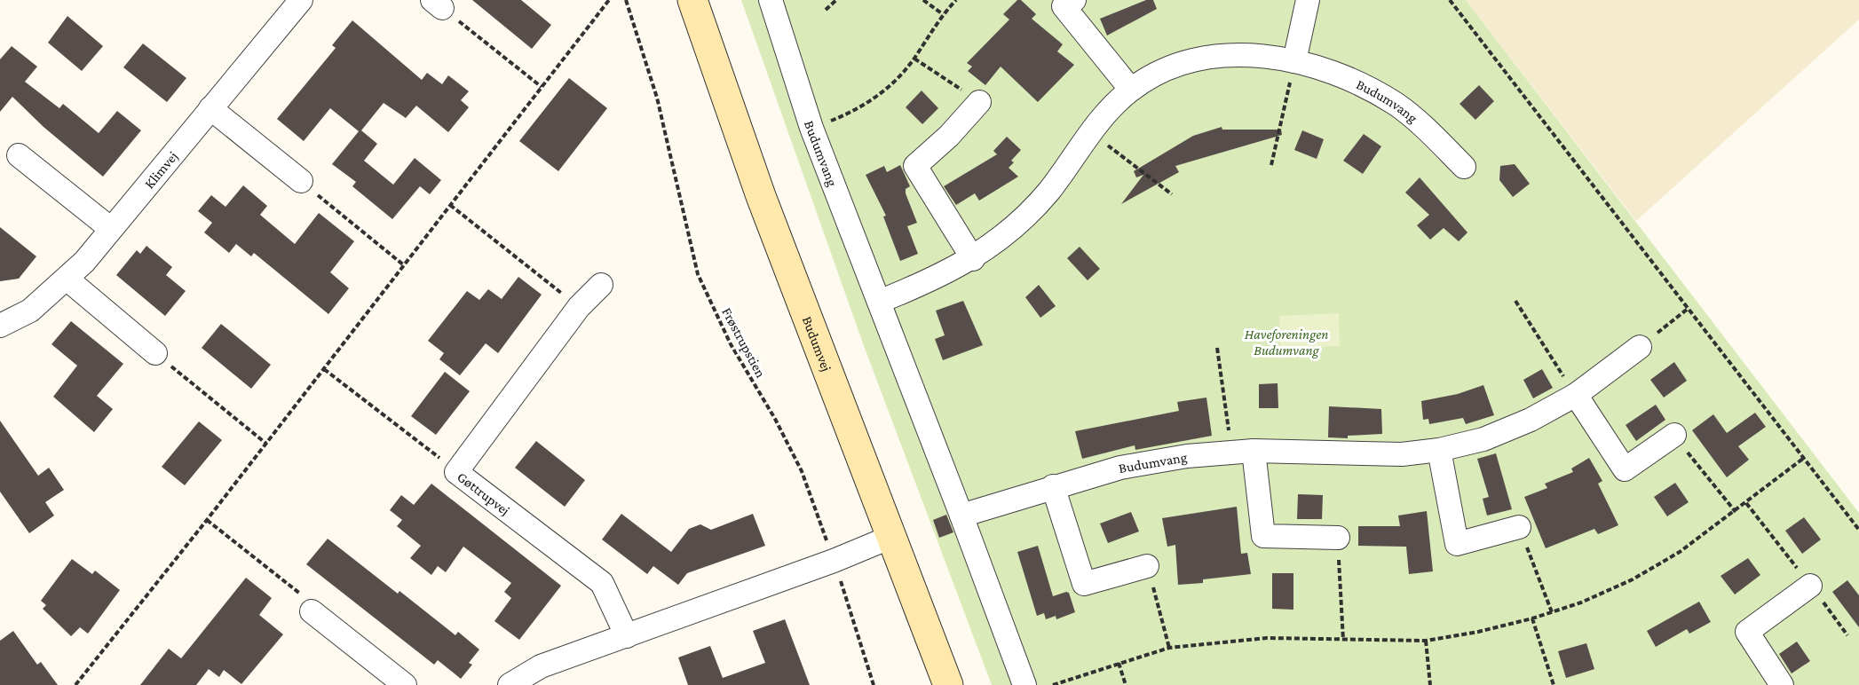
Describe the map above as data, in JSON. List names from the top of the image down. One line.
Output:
{"streets":{"street":["Budumvang","Klimvej","Budumvej","Gøttrupvej"],"path":["Frøstrupstien"]},"parks":["Haveforeningen Budumvang"]}
